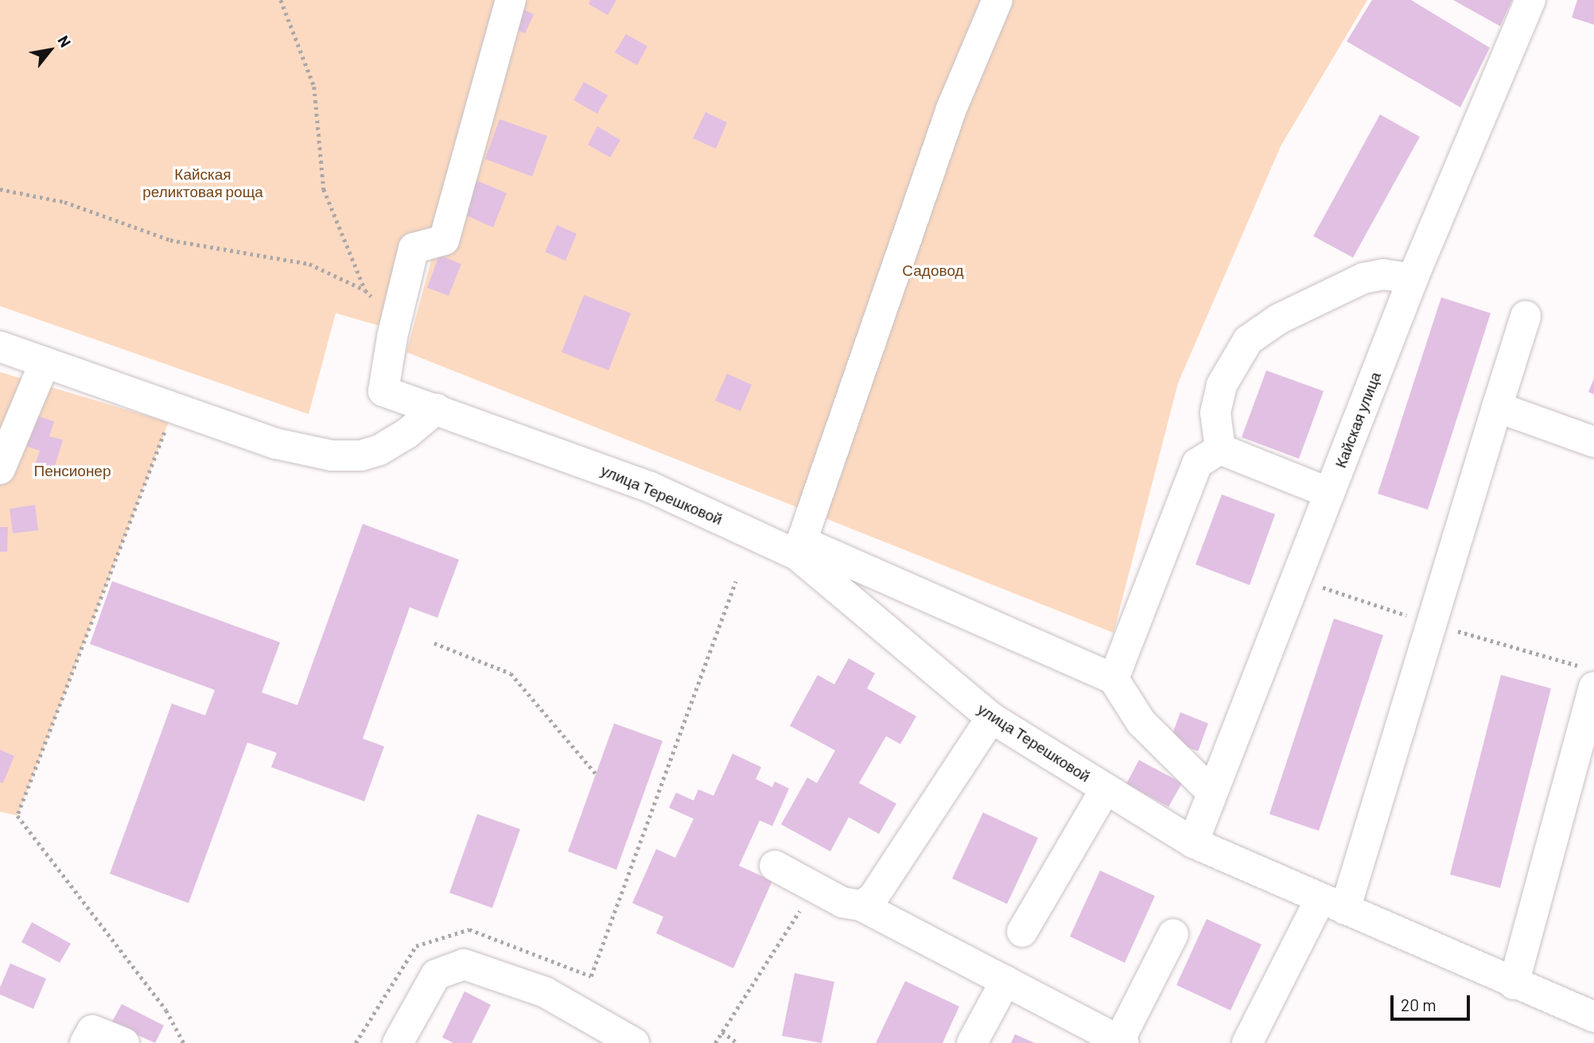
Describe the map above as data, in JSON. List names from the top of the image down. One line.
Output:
{"streets":{"street":["Кайская улица","улица Терешковой"]},"crossings":[["Кайская улица","улица Терешковой"]],"parks":["Кайская реликтовая роща","Садовод","Пенсионер"],"scale_bar":"20 m","north":"top right"}
